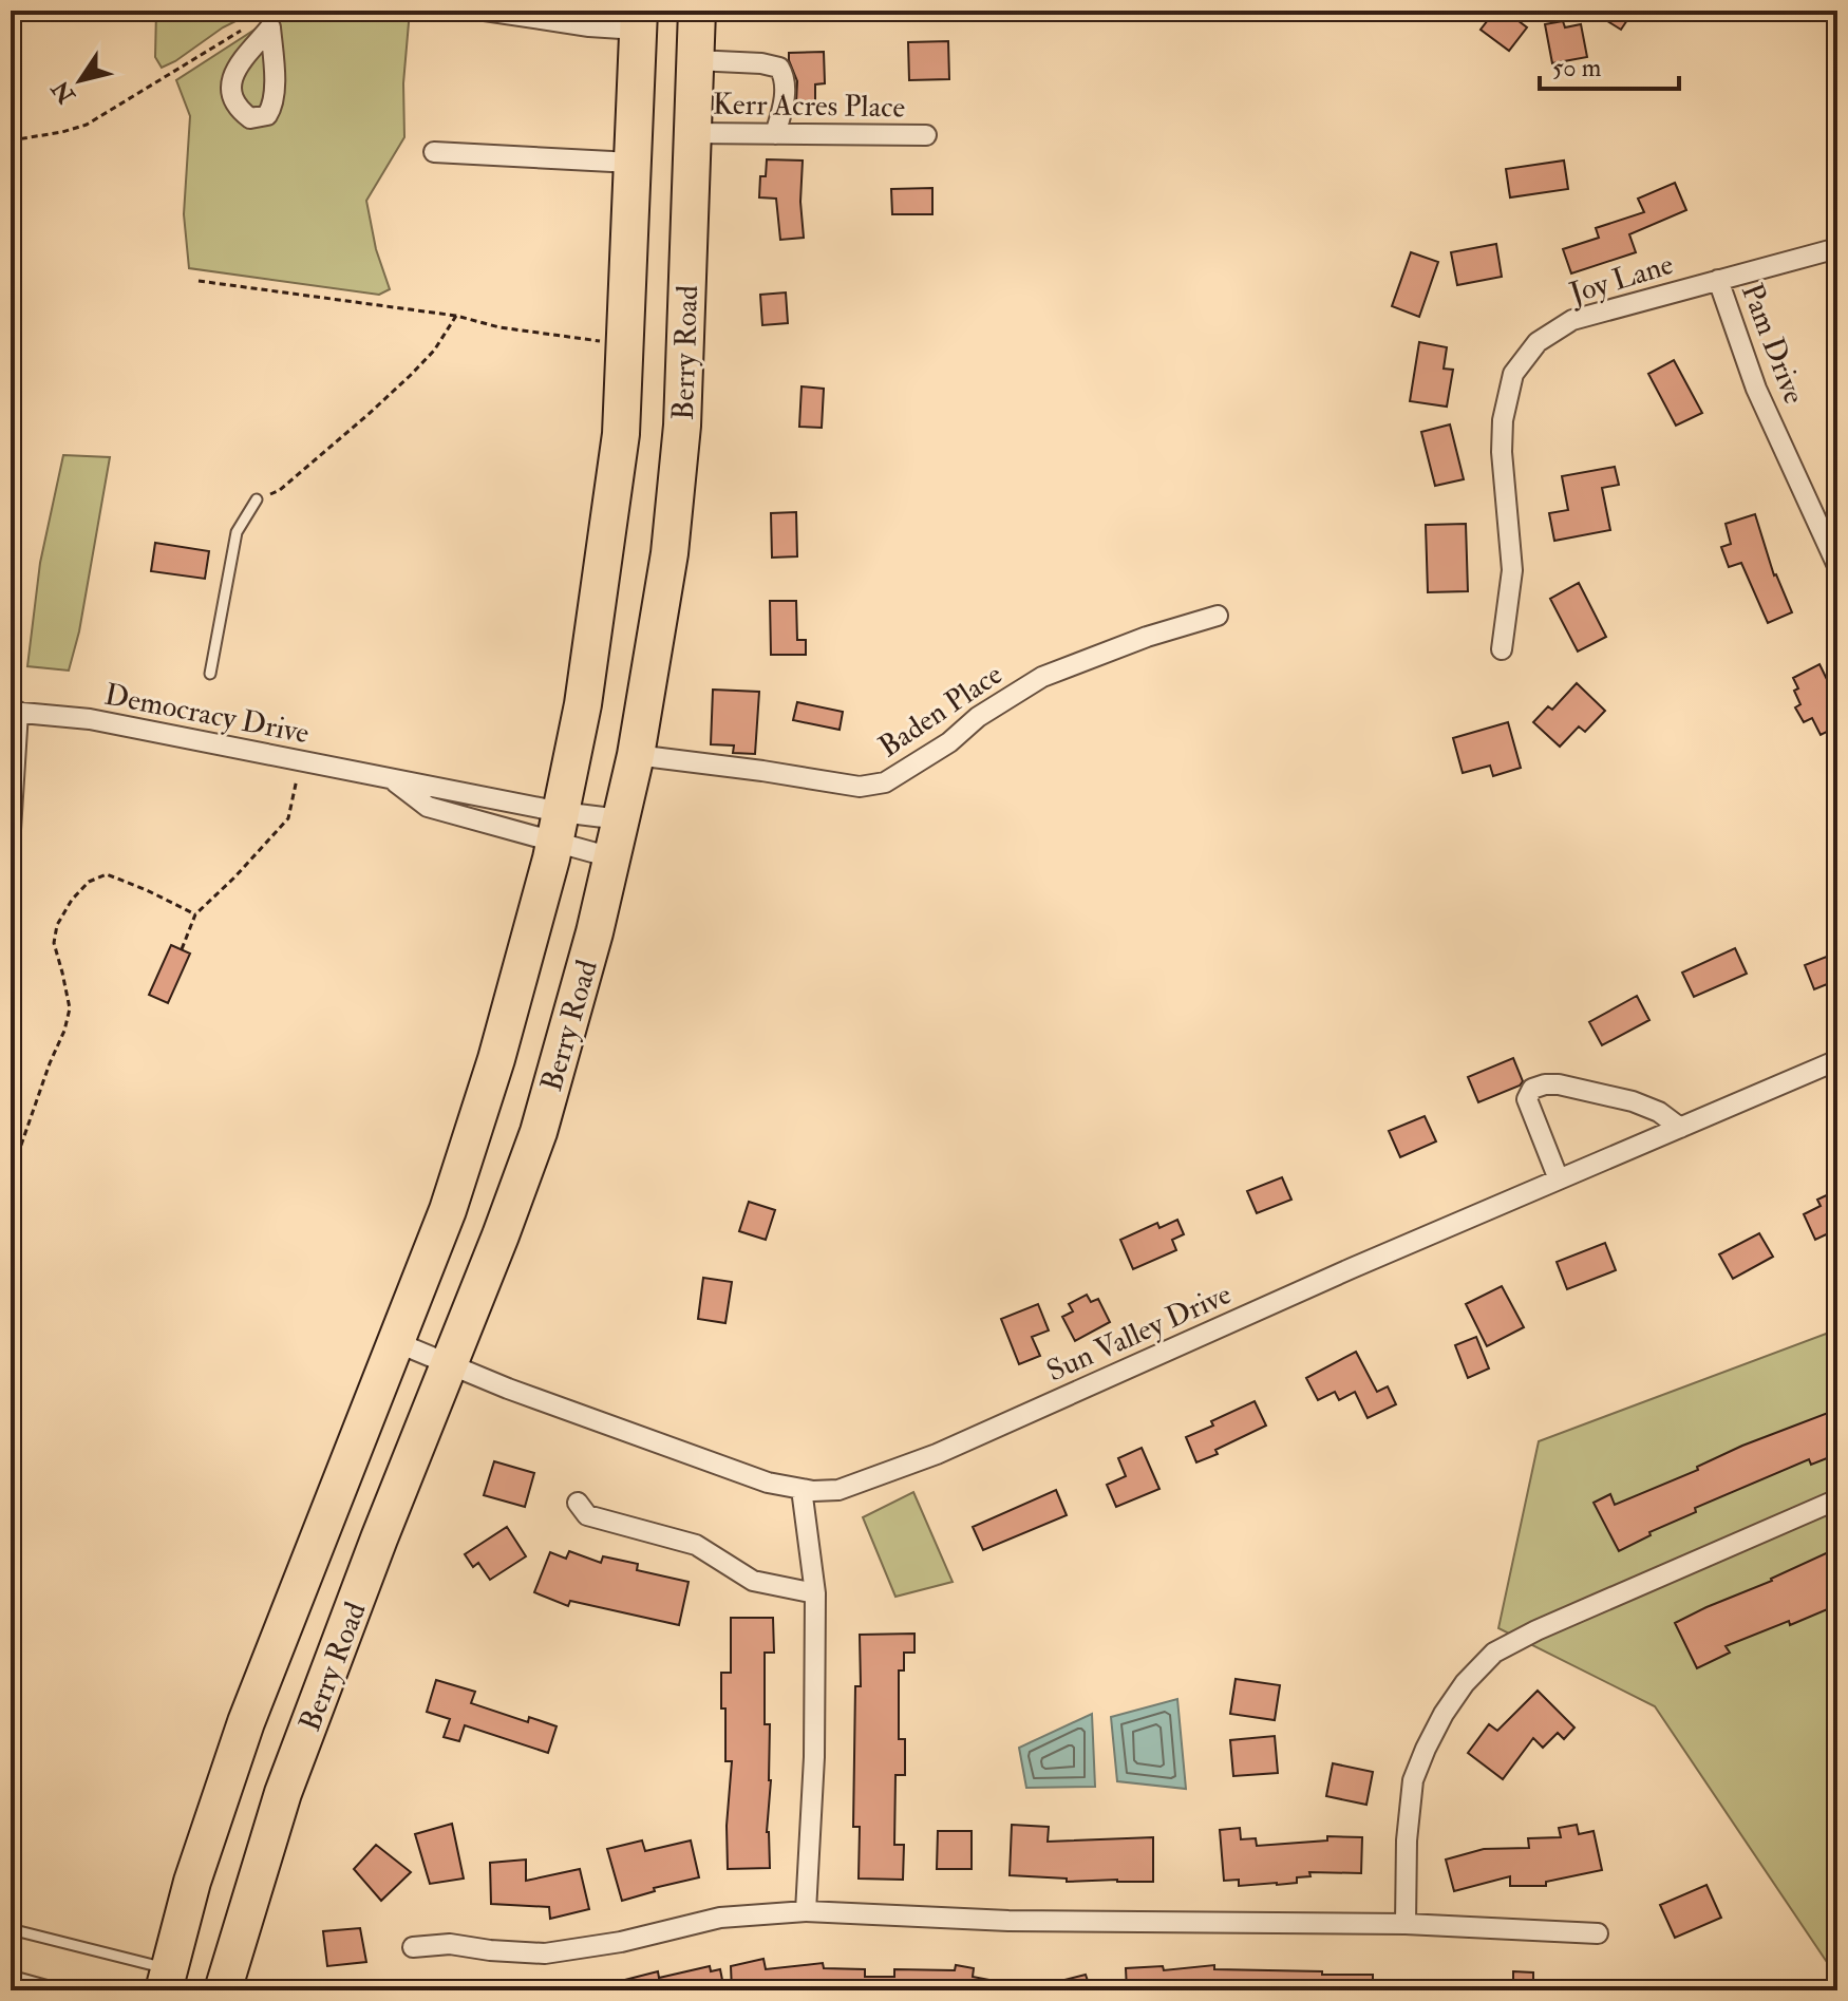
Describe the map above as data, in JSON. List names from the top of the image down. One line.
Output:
{"streets":{"highway":["Berry Road"],"street":["Kerr Acres Place","Joy Lane","Pam Drive","Baden Place","Democracy Drive","Sun Valley Drive"]},"crossings":[["Kerr Acres Place","Berry Road"],["Joy Lane","Pam Drive"],["Berry Road","Baden Place"],["Berry Road","Democracy Drive"],["Berry Road","Sun Valley Drive"]],"scale_bar":"50 m","north":"bottom left"}
